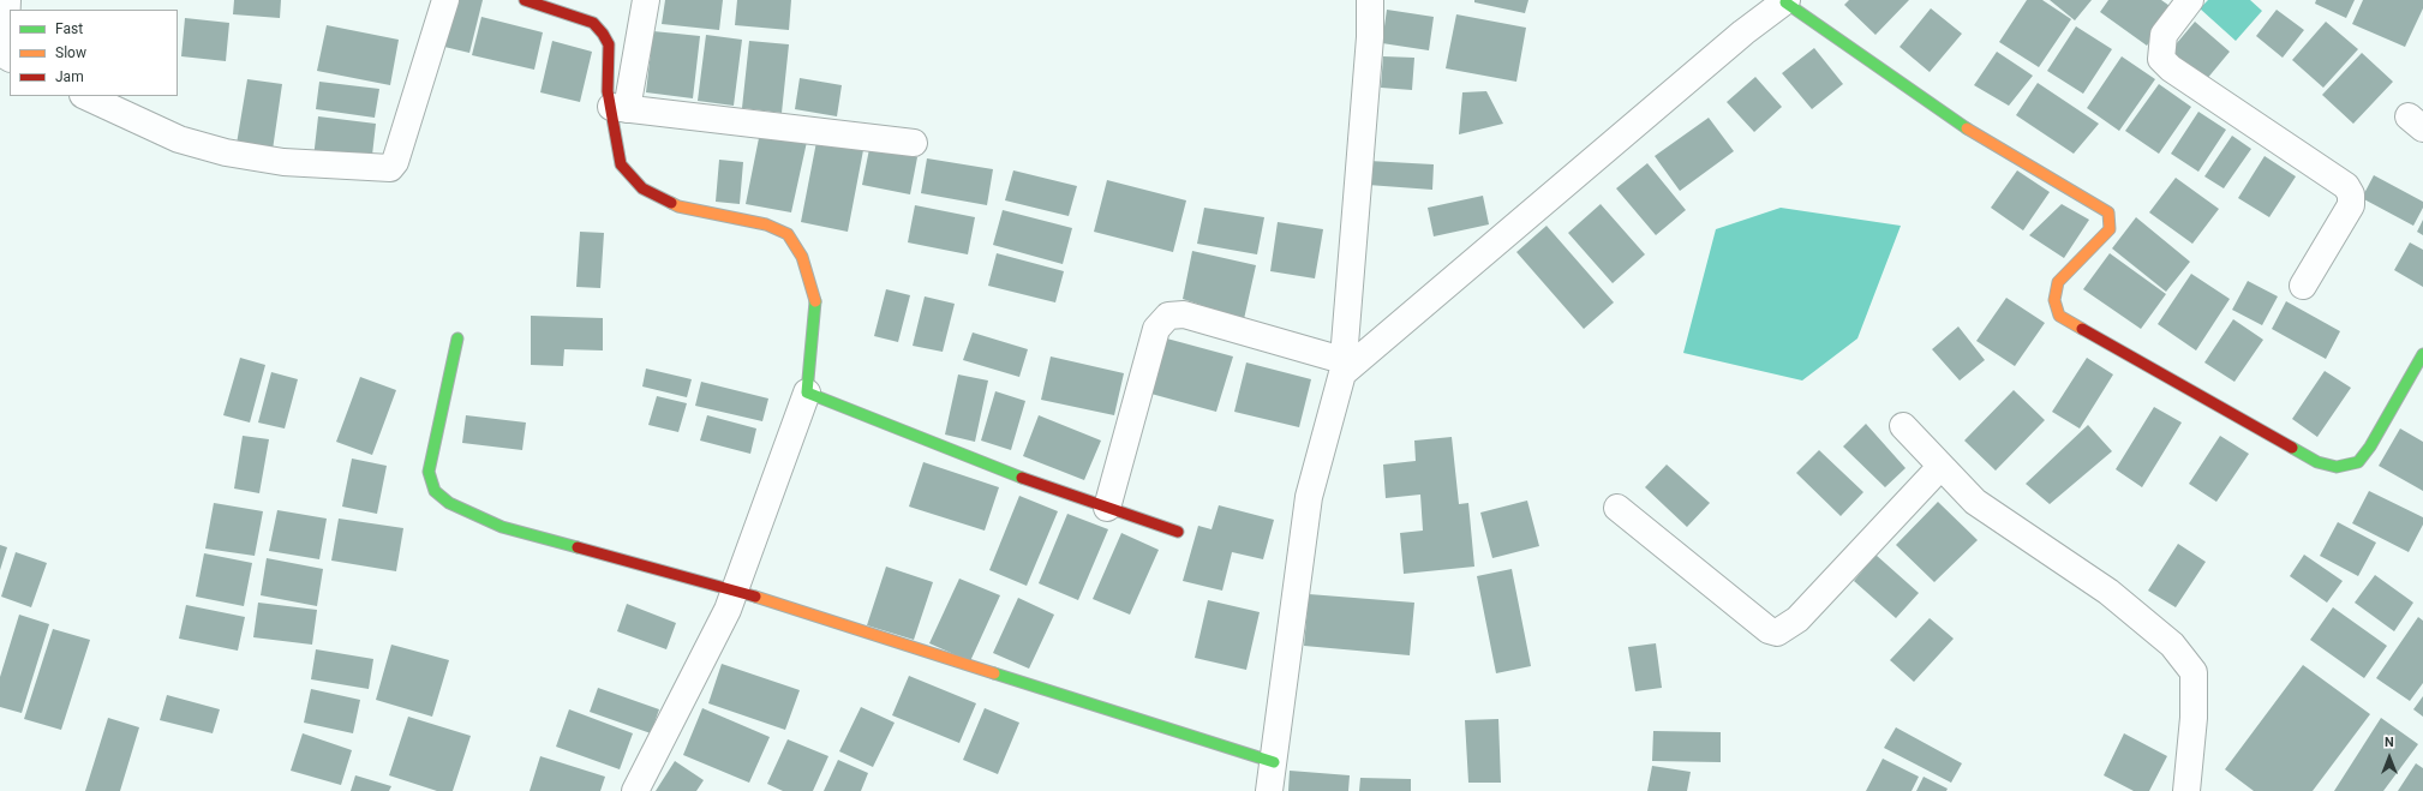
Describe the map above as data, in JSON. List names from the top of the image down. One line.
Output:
{"legend":["Fast","Slow","Jam"],"north":"top"}
